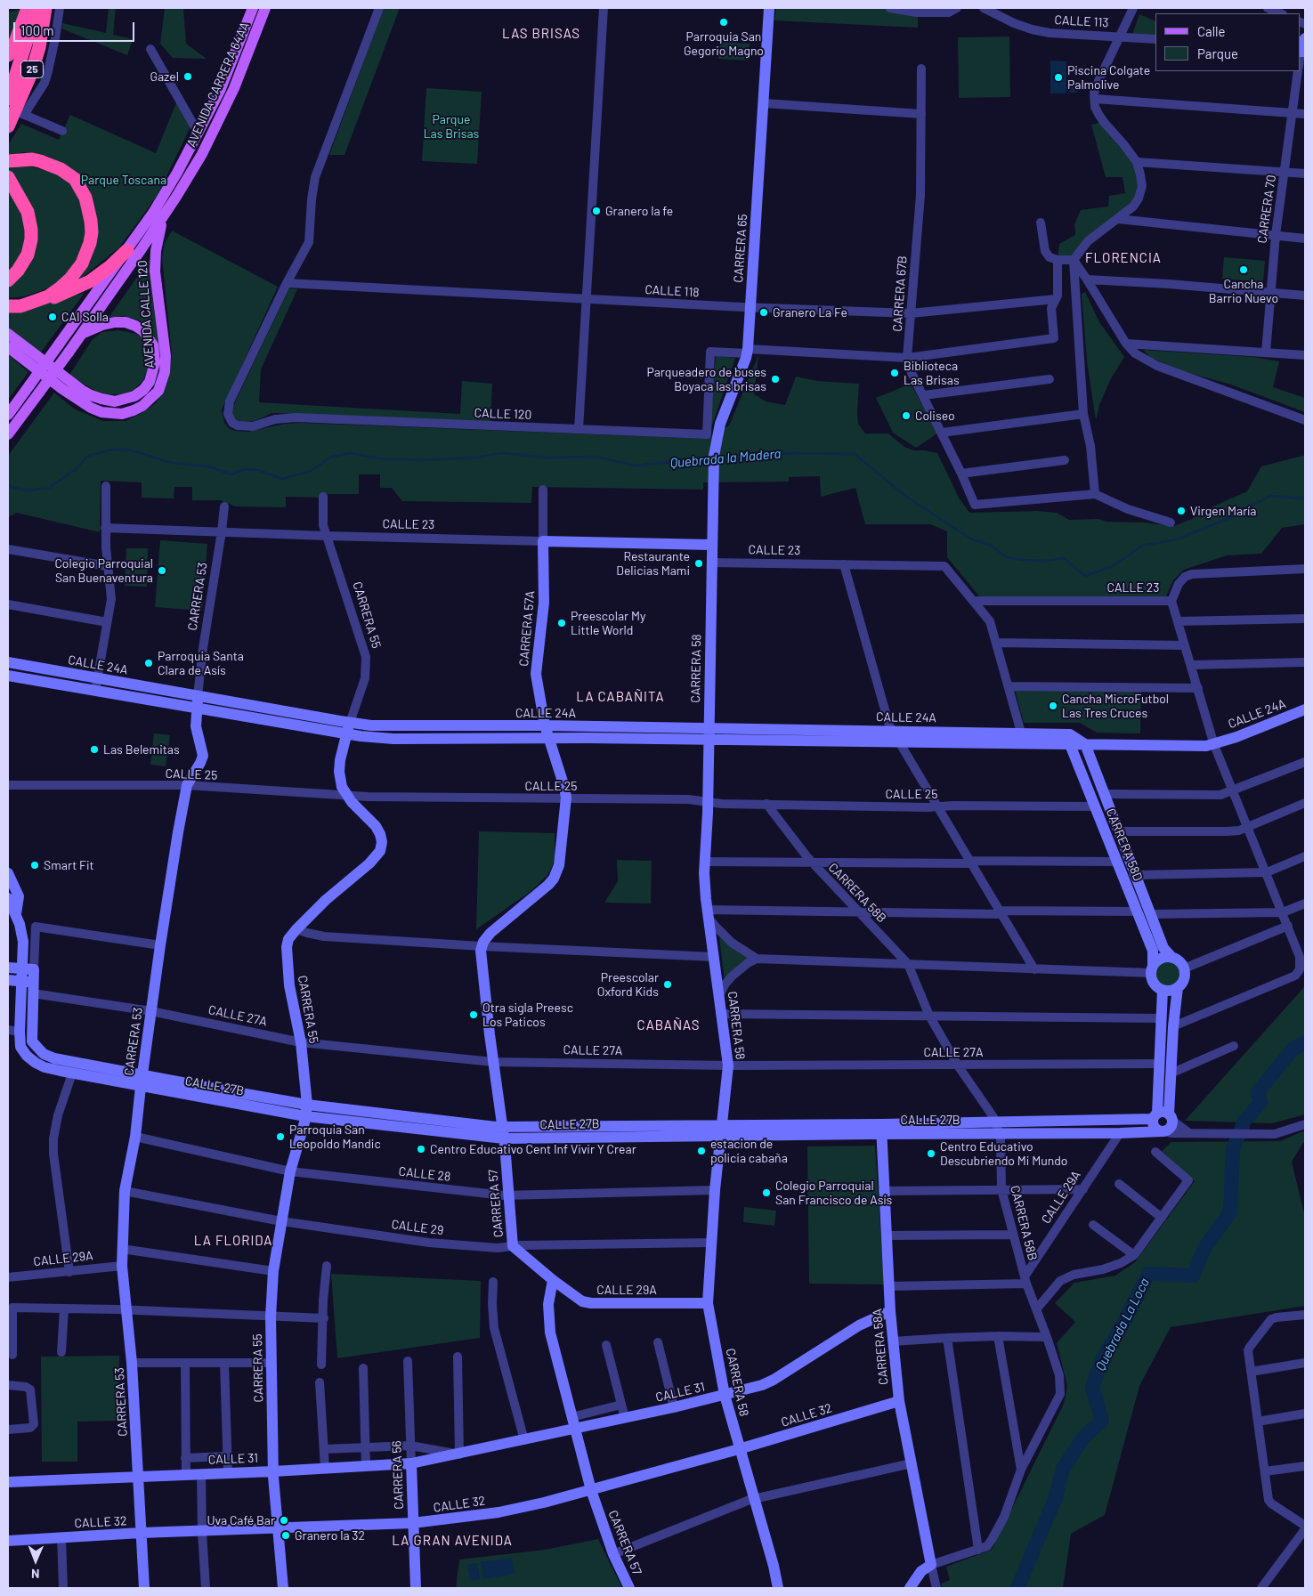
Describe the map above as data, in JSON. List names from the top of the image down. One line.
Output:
{"streets":{"highway":["25"],"main road":["AVENIDA CARRERA 64AA","CARRERA 70","CARRERA 65","AVENIDA CALLE 120","CALLE 23","CARRERA 53","CARRERA 55","CARRERA 57A","CALLE 24A","CARRERA 58","CARRERA 58D","CALLE 27A","CALLE 27B","CALLE 29A","CARRERA 57","CARRERA 58A","CALLE 31","CALLE 32","CARRERA 56"],"street":["CALLE 113","CALLE 118","CARRERA 67B","CALLE 120","CALLE 25","CARRERA 58B","CALLE 28","CALLE 29"]},"crossings":[["AVENIDA CARRERA 64AA","AVENIDA CALLE 120"],["CARRERA 65","CALLE 118"],["CARRERA 65","CALLE 120"],["CARRERA 65","CARRERA 58"],["CALLE 118","CARRERA 67B"],["CALLE 118","CALLE 120"],["CALLE 23","CARRERA 53"],["CALLE 23","CARRERA 55"],["CALLE 23","CARRERA 57A"],["CALLE 23","CARRERA 58"],["CARRERA 53","CALLE 24A"],["CARRERA 53","CALLE 25"],["CARRERA 53","CALLE 27A"],["CARRERA 53","CALLE 27B"],["CARRERA 53","CALLE 28"],["CARRERA 53","CALLE 29A"],["CARRERA 53","CALLE 29"],["CARRERA 53","CALLE 31"],["CARRERA 53","CALLE 32"],["CARRERA 55","CALLE 24A"],["CARRERA 55","CALLE 25"],["CARRERA 55","CALLE 27A"],["CARRERA 55","CALLE 27B"],["CARRERA 55","CALLE 28"],["CARRERA 55","CALLE 29"],["CARRERA 55","CALLE 31"],["CARRERA 55","CALLE 32"],["CARRERA 57A","CALLE 24A"],["CARRERA 57A","CALLE 25"],["CARRERA 57A","CARRERA 57"],["CALLE 24A","CARRERA 58"],["CALLE 24A","CARRERA 58D"],["CARRERA 58","CALLE 25"],["CARRERA 58","CALLE 27A"],["CARRERA 58","CALLE 27B"],["CARRERA 58","CALLE 28"],["CARRERA 58","CALLE 29A"],["CARRERA 58","CALLE 29"],["CARRERA 58","CALLE 31"],["CARRERA 58","CALLE 32"],["CALLE 25","CARRERA 58D"],["CALLE 25","CARRERA 58B"],["CARRERA 58B","CALLE 27A"],["CARRERA 58B","CALLE 27B"],["CARRERA 58B","CALLE 29A"],["CARRERA 58B","CARRERA 58A"],["CALLE 27A","CARRERA 57"],["CALLE 27B","CALLE 29A"],["CALLE 27B","CARRERA 57"],["CALLE 27B","CARRERA 58A"],["CALLE 28","CARRERA 57"],["CALLE 29A","CARRERA 57"],["CARRERA 57","CALLE 29"],["CARRERA 57","CALLE 31"],["CARRERA 57","CALLE 32"],["CARRERA 58A","CALLE 31"],["CARRERA 58A","CALLE 32"],["CALLE 31","CARRERA 56"],["CALLE 32","CARRERA 56"]],"districts":["LAS BRISAS","FLORENCIA","LA CABAÑITA","CABAÑAS","LA FLORIDA","LA GRAN AVENIDA"],"water":["Quebrada la Madera","Quebrada La Loca"],"parks":["Parque Las Brisas","Parque Toscana"],"places":["Parroquia San Gegorio Magno","Gazel","Piscina Colgate Palmolive","Granero la fe","Cancha Barrio Nuevo","Granero La Fe","CAI Solla","Biblioteca Las Brisas","Parqueadero de buses Boyaca las brisas","Coliseo","Virgen María","Restaurante Delicias Mami","Colegio Parroquial San Buenaventura","Preescolar My Little World","Parroquia Santa Clara de Asís","Cancha MicroFutbol Las Tres Cruces","Las Belemitas","Smart Fit","Preescolar Oxford Kids","Otra sigla Preesc Los Paticos","Parroquia San Leopoldo Mandic","Centro Educativo Cent Inf Vivir Y Crear","estacion de policia cabaña","Centro Educativo Descubriendo Mi Mundo","Colegio Parroquial San Francisco de Asís","Uva Café Bar","Granero la 32"],"legend":["Calle","Parque"],"scale_bar":"100 m","north":"bottom"}
